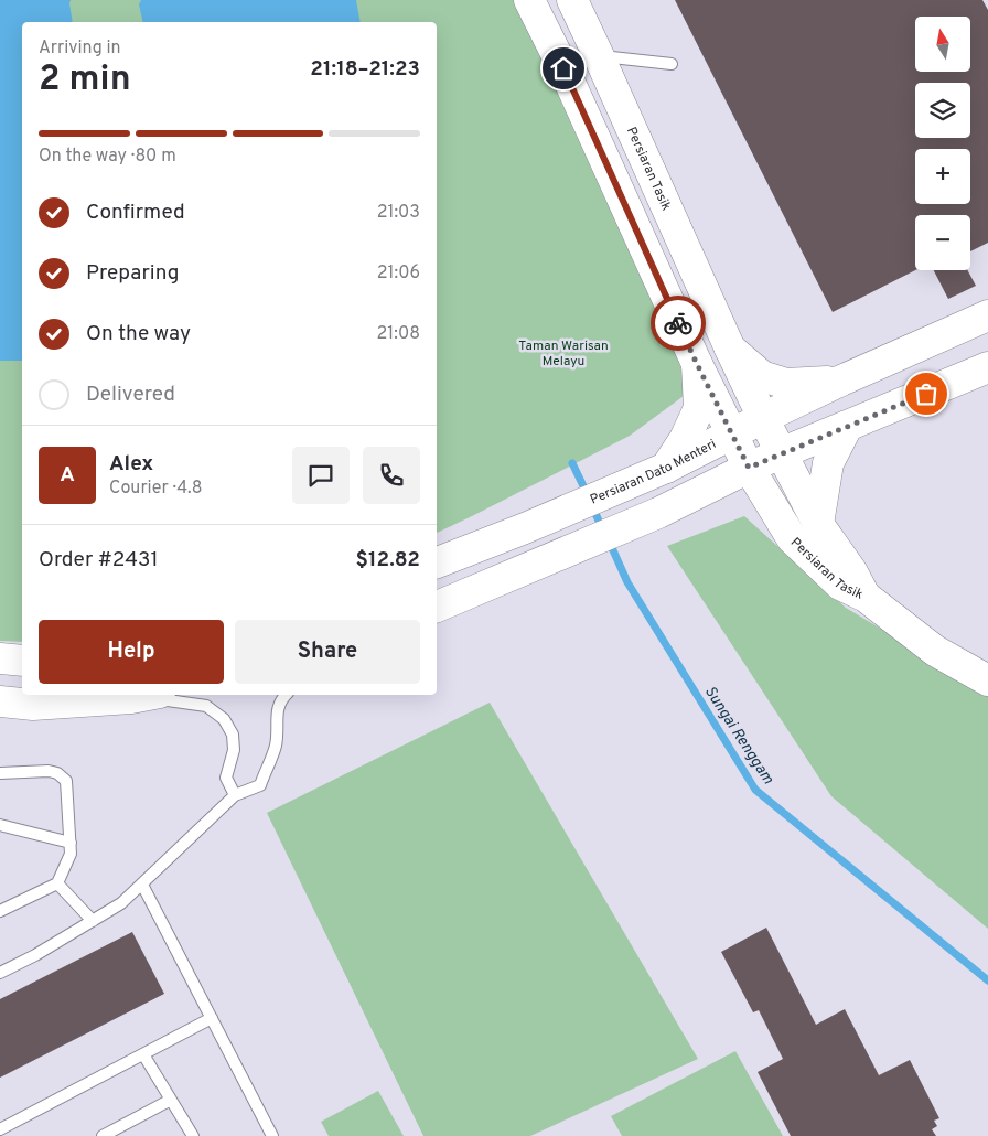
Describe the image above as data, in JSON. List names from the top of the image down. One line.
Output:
{"streets":{"main road":["Persiaran Tasik","Persiaran Dato Menteri"]},"crossings":[["Persiaran Tasik","Persiaran Dato Menteri"]],"water":["Sungai Renggam"],"parks":["Taman Warisan Melayu"],"north":"top","page":{"map_buttons":["+","−"],"heading":["2 min","Arriving in","21:18–21:23"],"panel":["Alex","Courier · 4.8","Order #2431","$12.82"],"bar":"On the way · 80 m","list":[["Confirmed","21:03"],["Preparing","21:06"],["On the way","21:08"],"Delivered"],"round":"A","buttons":["Help","Share"]}}
